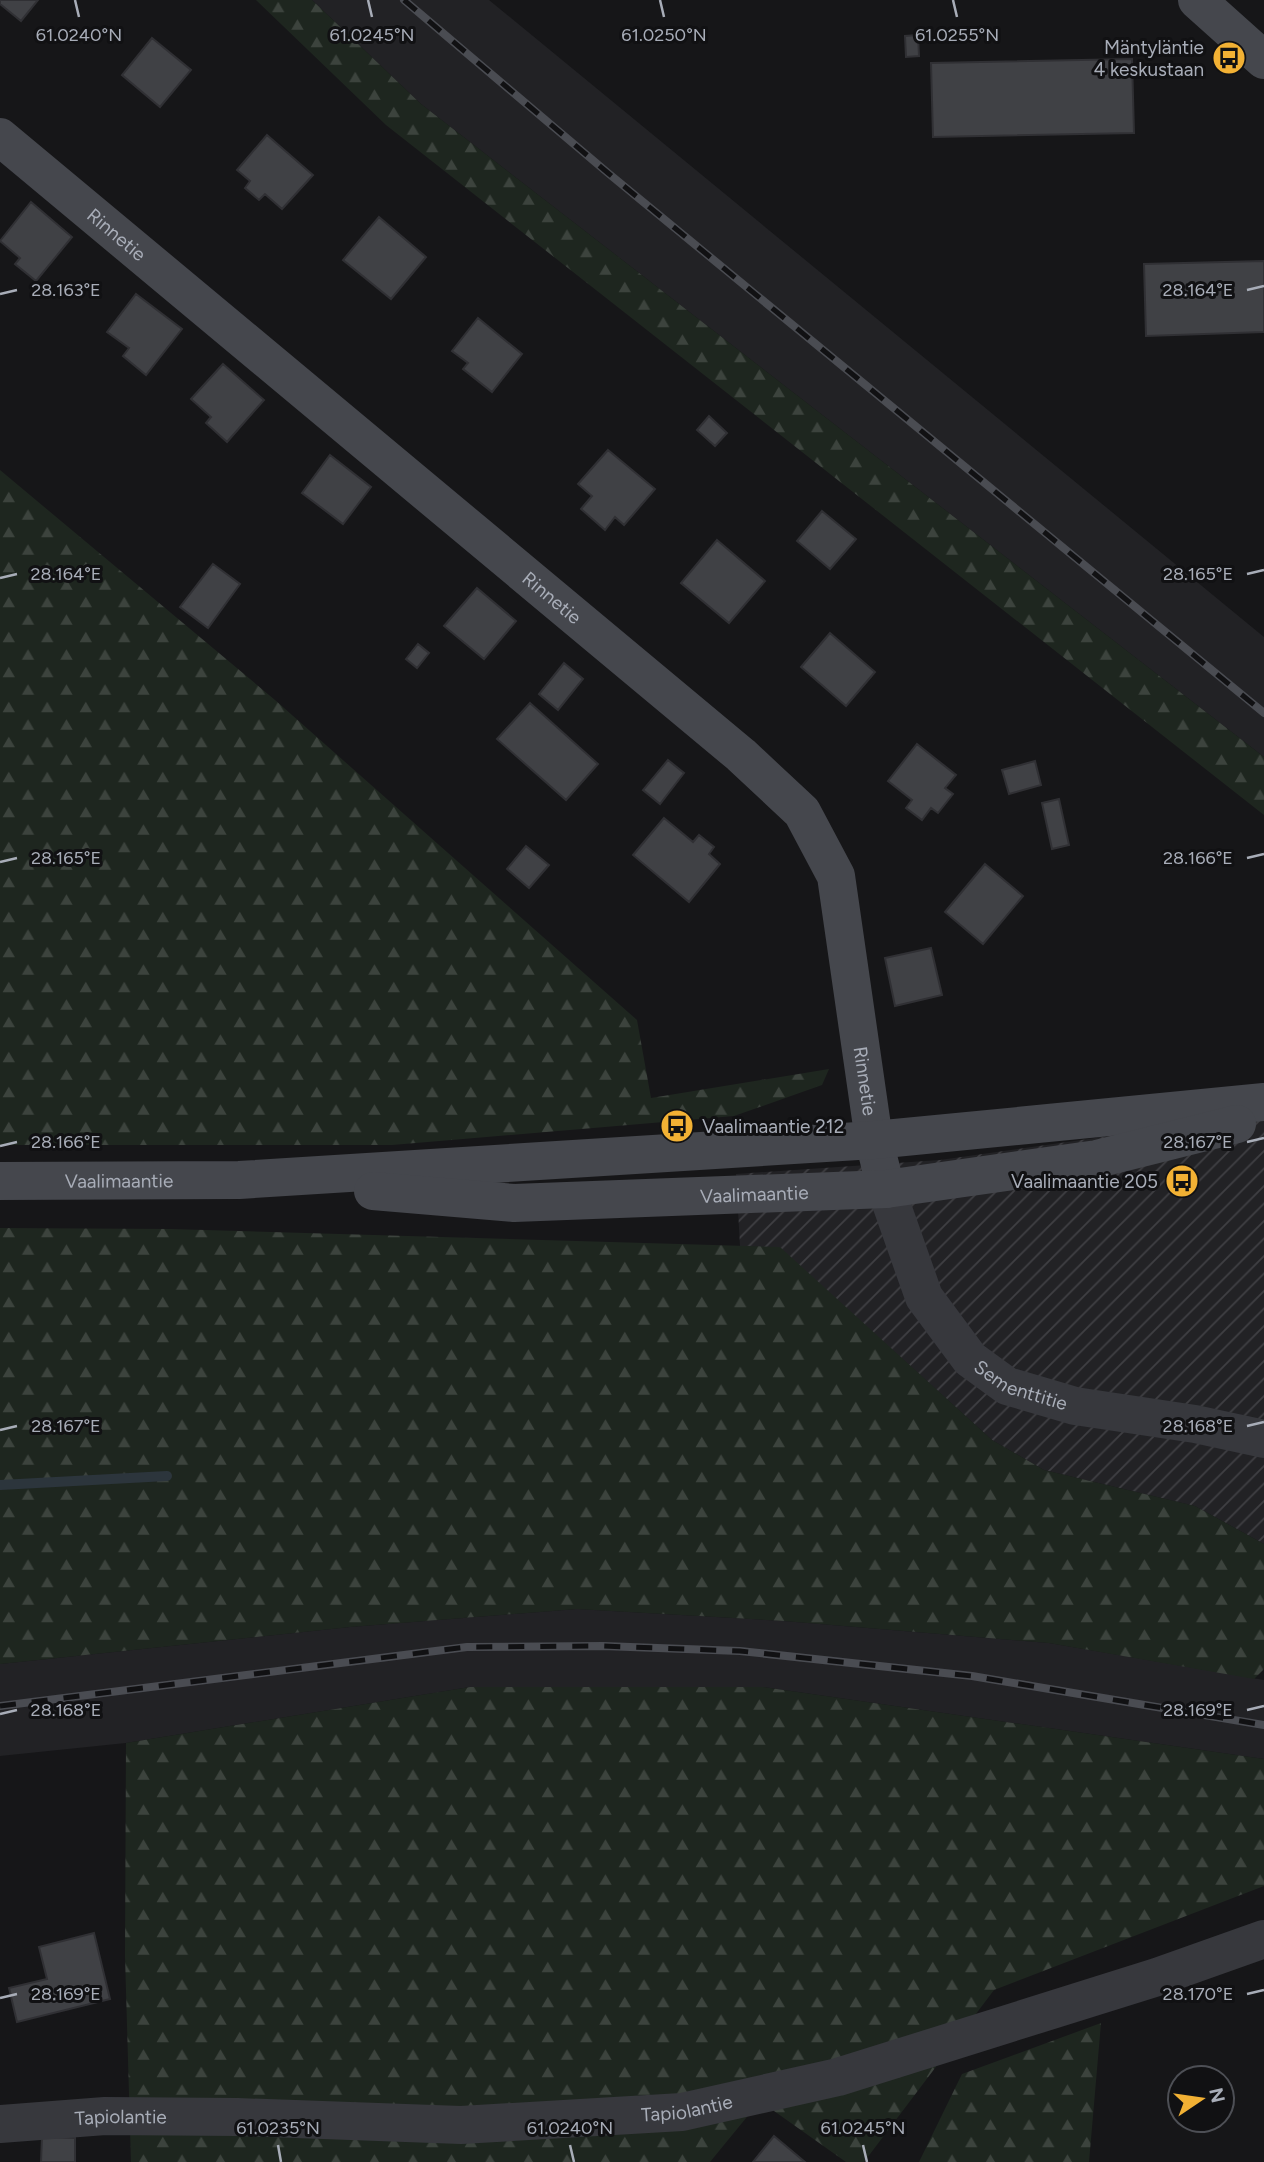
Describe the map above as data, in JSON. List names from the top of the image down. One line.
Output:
{"streets":{"main road":["Rinnetie","Vaalimaantie"],"street":["Sementtitie","Tapiolantie"]},"crossings":[["Rinnetie","Vaalimaantie"],["Rinnetie","Sementtitie"],["Vaalimaantie","Sementtitie"]],"places":{"bus stop":["Mäntyläntie 4 keskustaan","Vaalimaantie 212","Vaalimaantie 205"]},"north":"right","coordinates":["61.0250°N","61.0240°N","61.0245°N","61.0255°N","28.163°E","28.164°E","28.165°E","28.166°E","28.167°E","28.168°E","28.169°E","28.170°E","61.0235°N"]}
